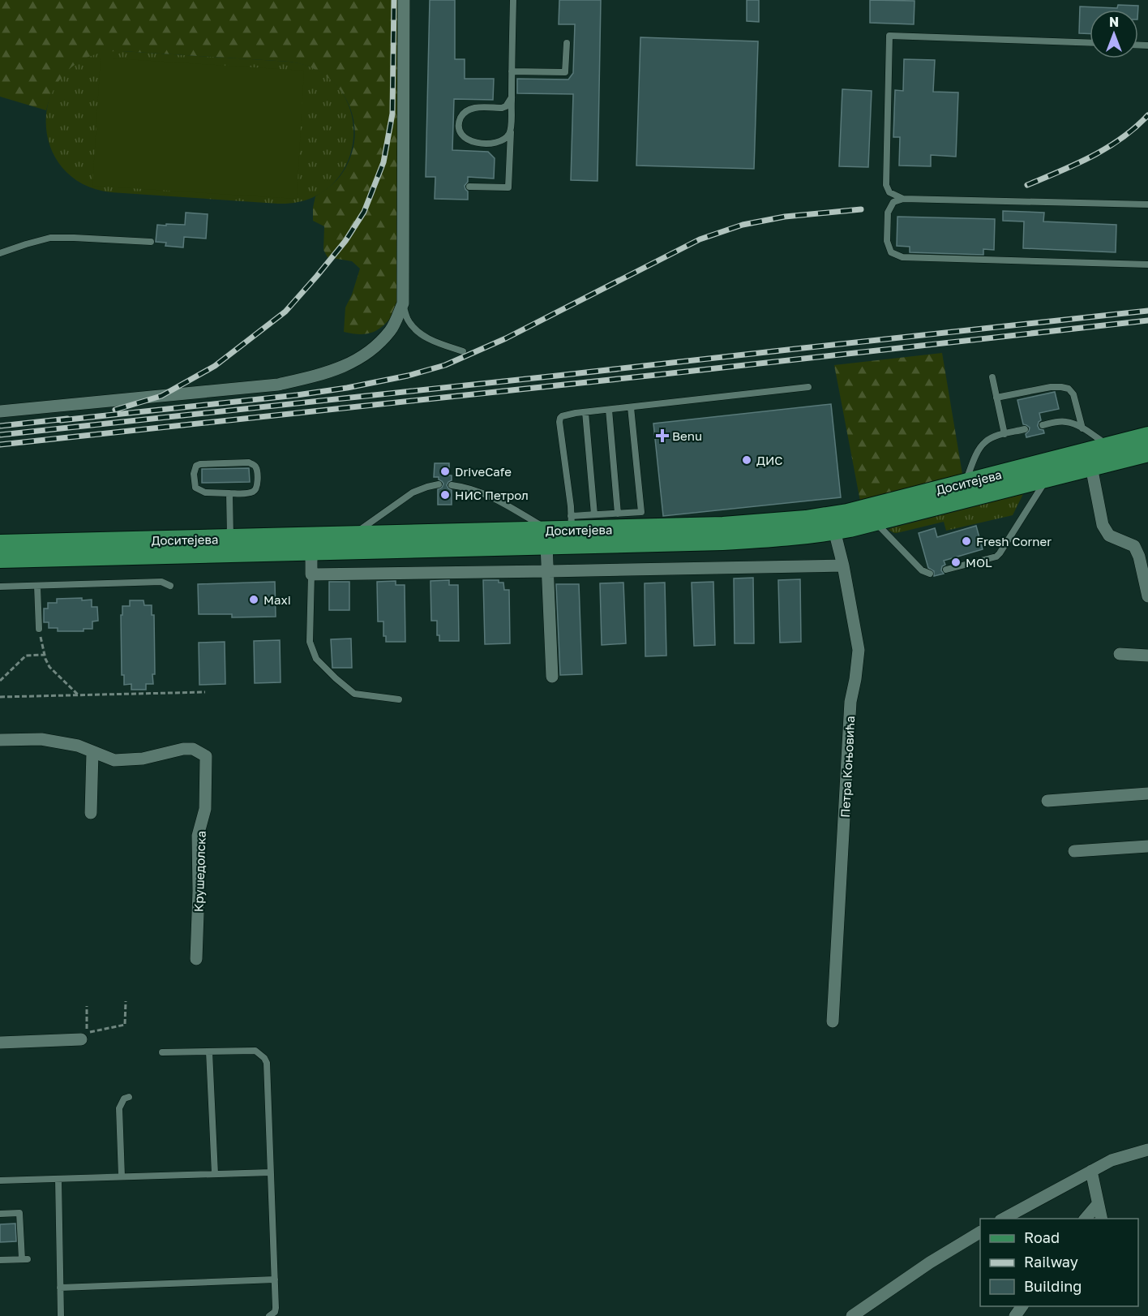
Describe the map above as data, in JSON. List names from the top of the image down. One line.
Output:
{"streets":{"main road":["Доситејева"],"street":["Петра Коњовића","Крушедолска"]},"crossings":[["Доситејева","Петра Коњовића"]],"places":{"health":["Benu"],"other":["ДИС","DriveCafe","НИС Петрол","Fresh Corner","MOL","Maxi"]},"legend":["Road","Railway","Building"],"north":"top"}
